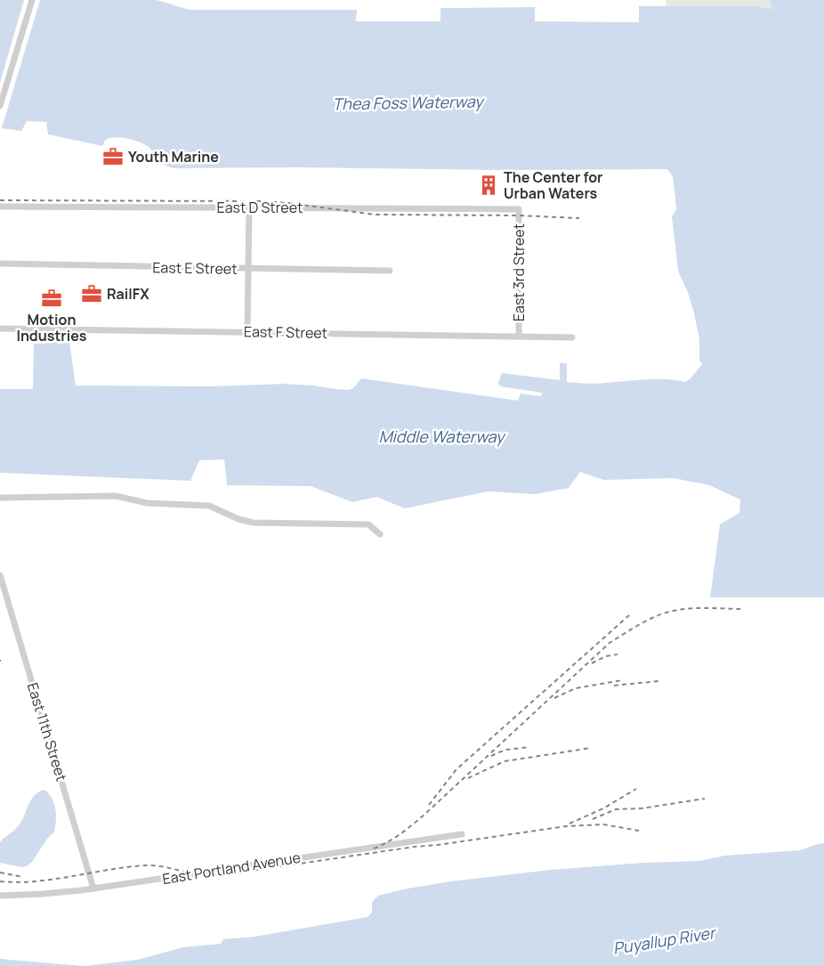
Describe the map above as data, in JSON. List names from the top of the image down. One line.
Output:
{"streets":{"street":["East D Street","East E Street","East 3rd Street","East F Street","East 11th Street","East Portland Avenue"]},"crossings":[["East D Street","East 3rd Street"],["East 3rd Street","East F Street"],["East 11th Street","East Portland Avenue"]],"water":["Thea Foss Waterway","Middle Waterway","Puyallup River"],"places":{"office":["Youth Marine","RailFX","Motion Industries"],"building":["The Center for Urban Waters"]}}
